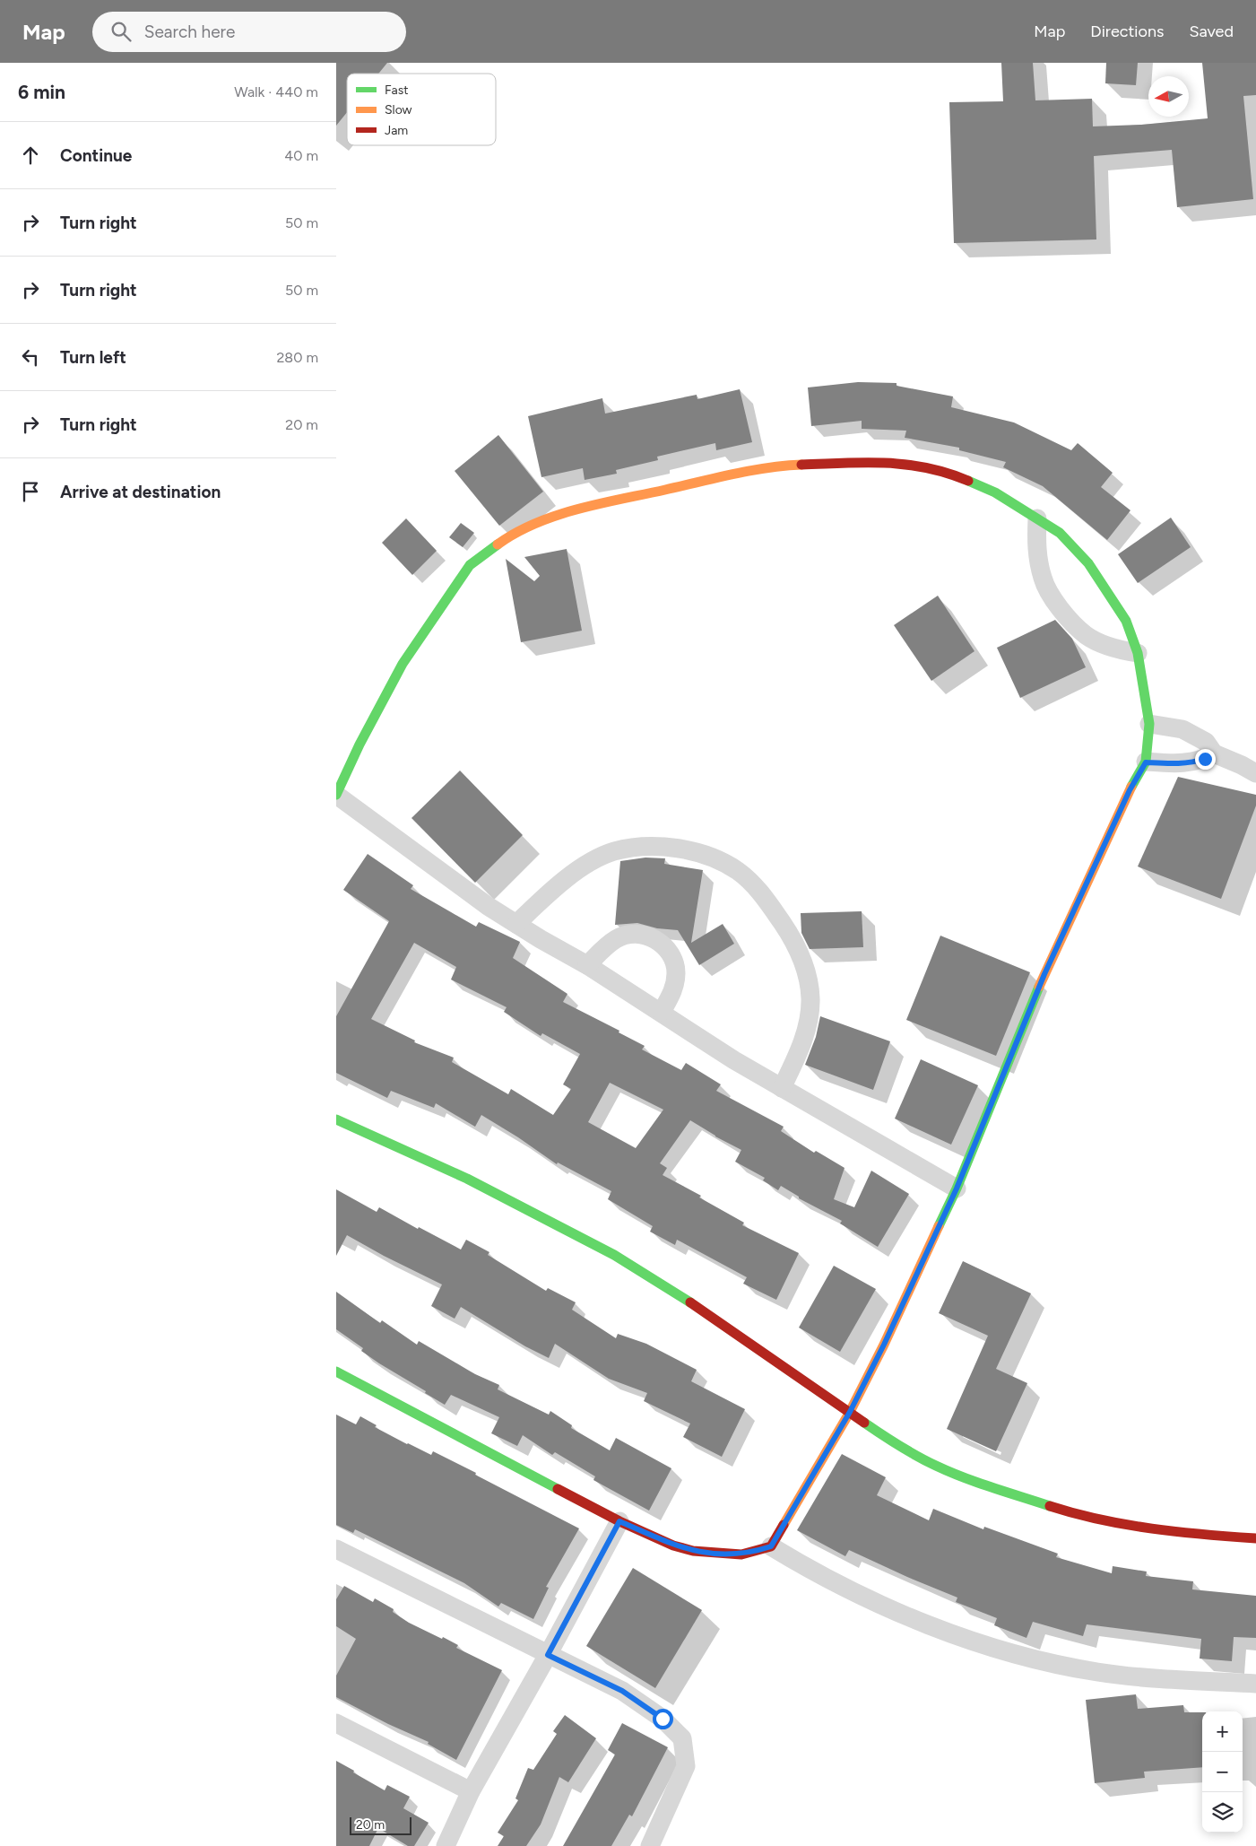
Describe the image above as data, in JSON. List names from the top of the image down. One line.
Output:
{"legend":["Fast","Slow","Jam"],"scale_bar":"20 m","north":"left","page":{"header":"Map","search":"Search here","nav":["Map","Directions","Saved"],"heading":["6 min","Walk · 440 m"],"list":[["Continue","40 m"],["Turn right","50 m"],["Turn right","50 m"],["Turn left","280 m"],["Turn right","20 m"],"Arrive at destination"],"map_buttons":["+","−"],"scale":"20 m"}}
